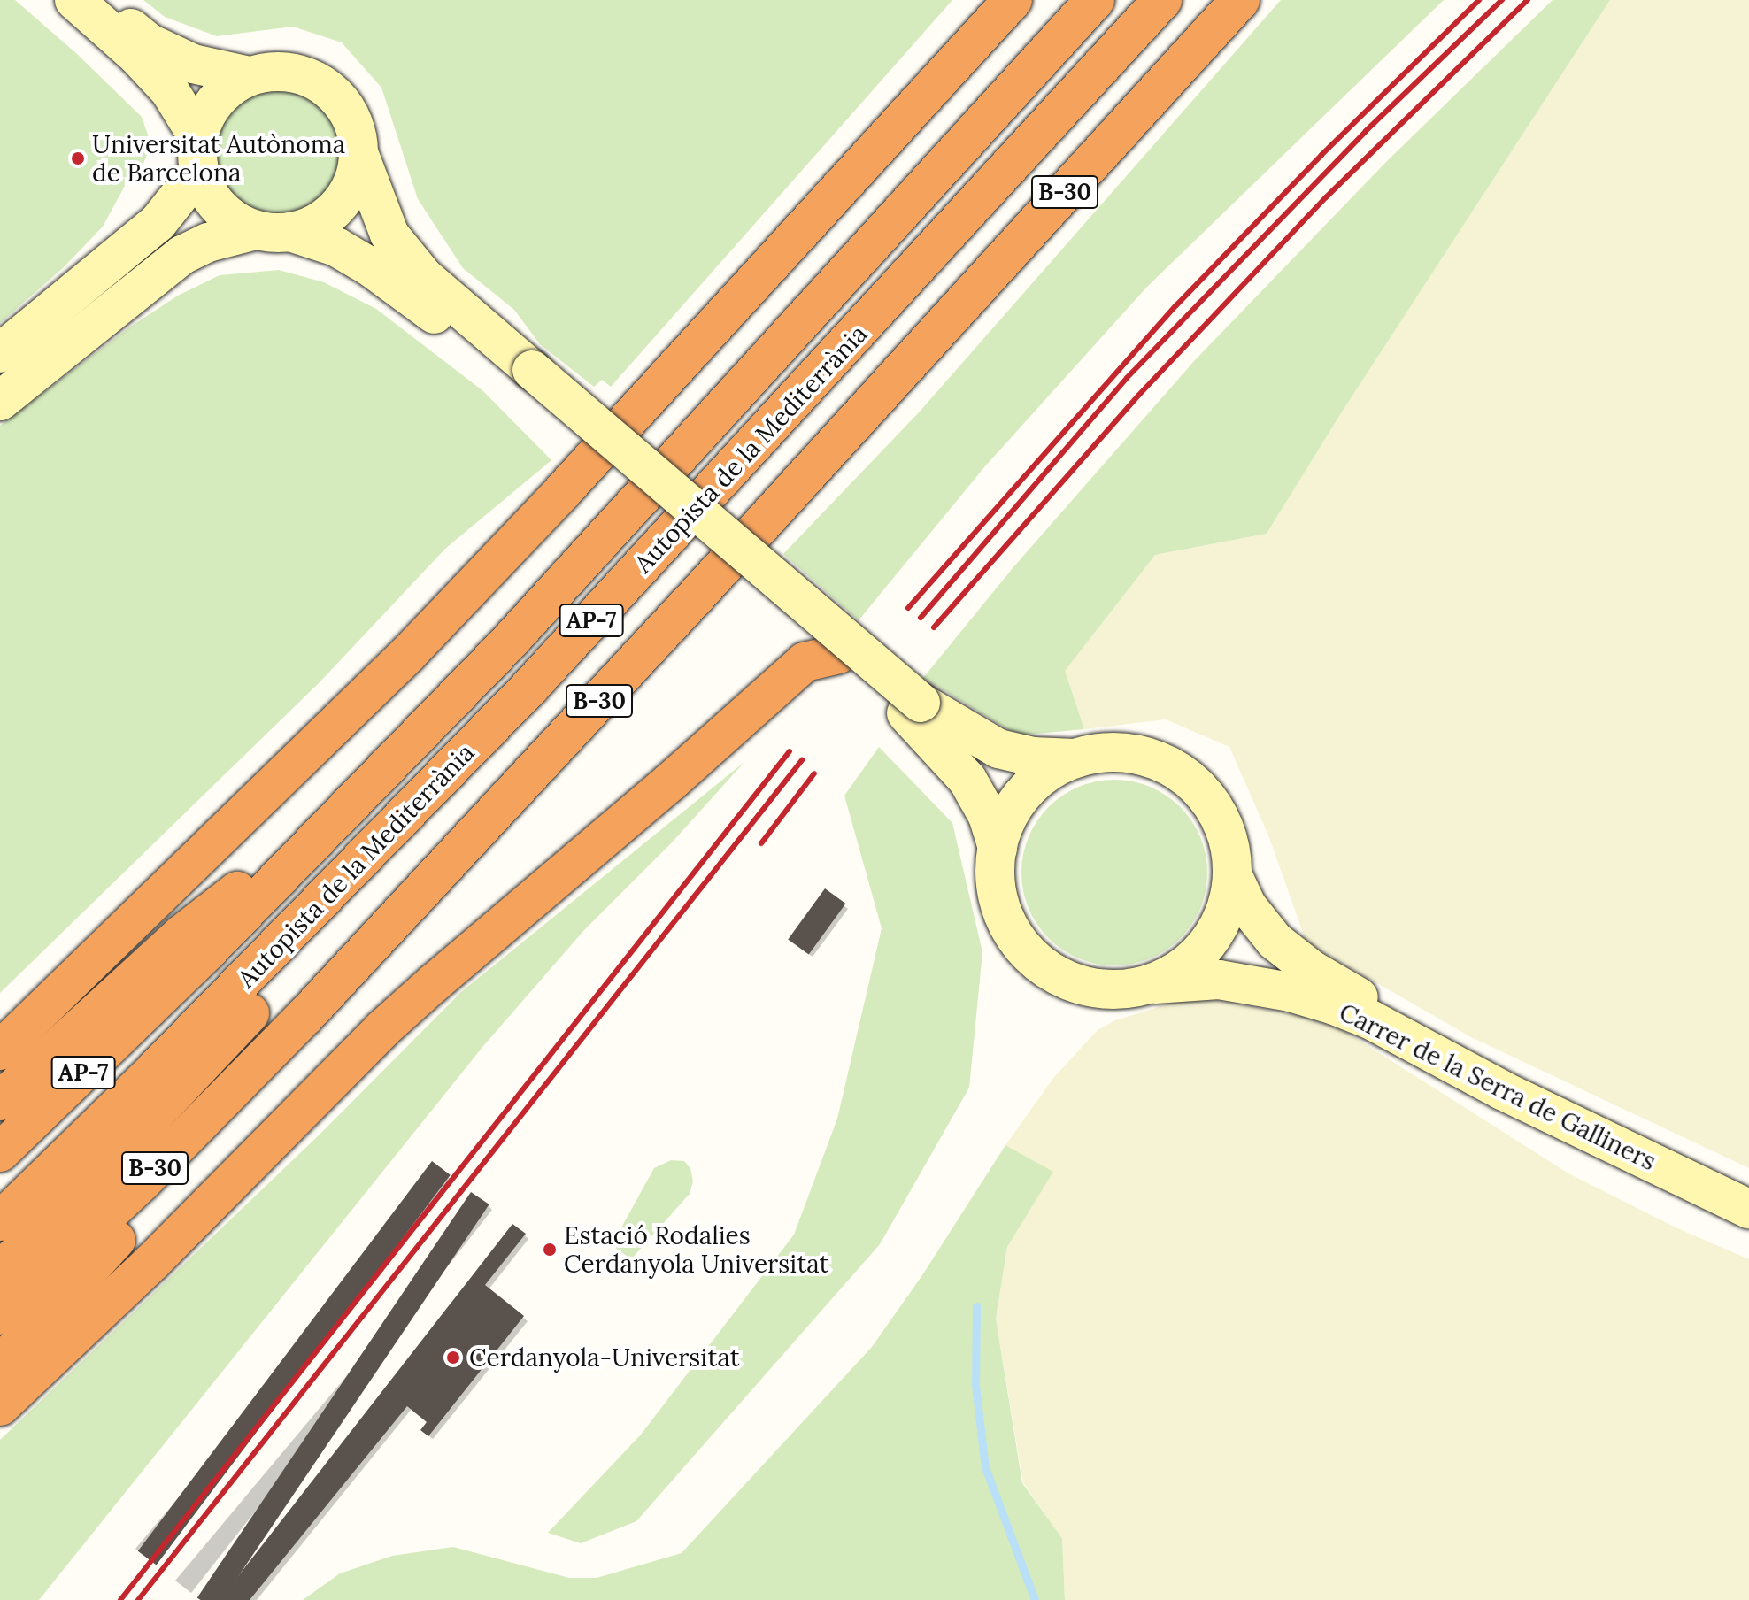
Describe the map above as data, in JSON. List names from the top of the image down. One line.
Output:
{"streets":{"highway":["B-30","Autopista de la Mediterrània","AP-7"],"street":["Carrer de la Serra de Galliners"]},"places":["Universitat Autònoma de Barcelona","Estació Rodalies Cerdanyola Universitat","Cerdanyola-Universitat"]}
